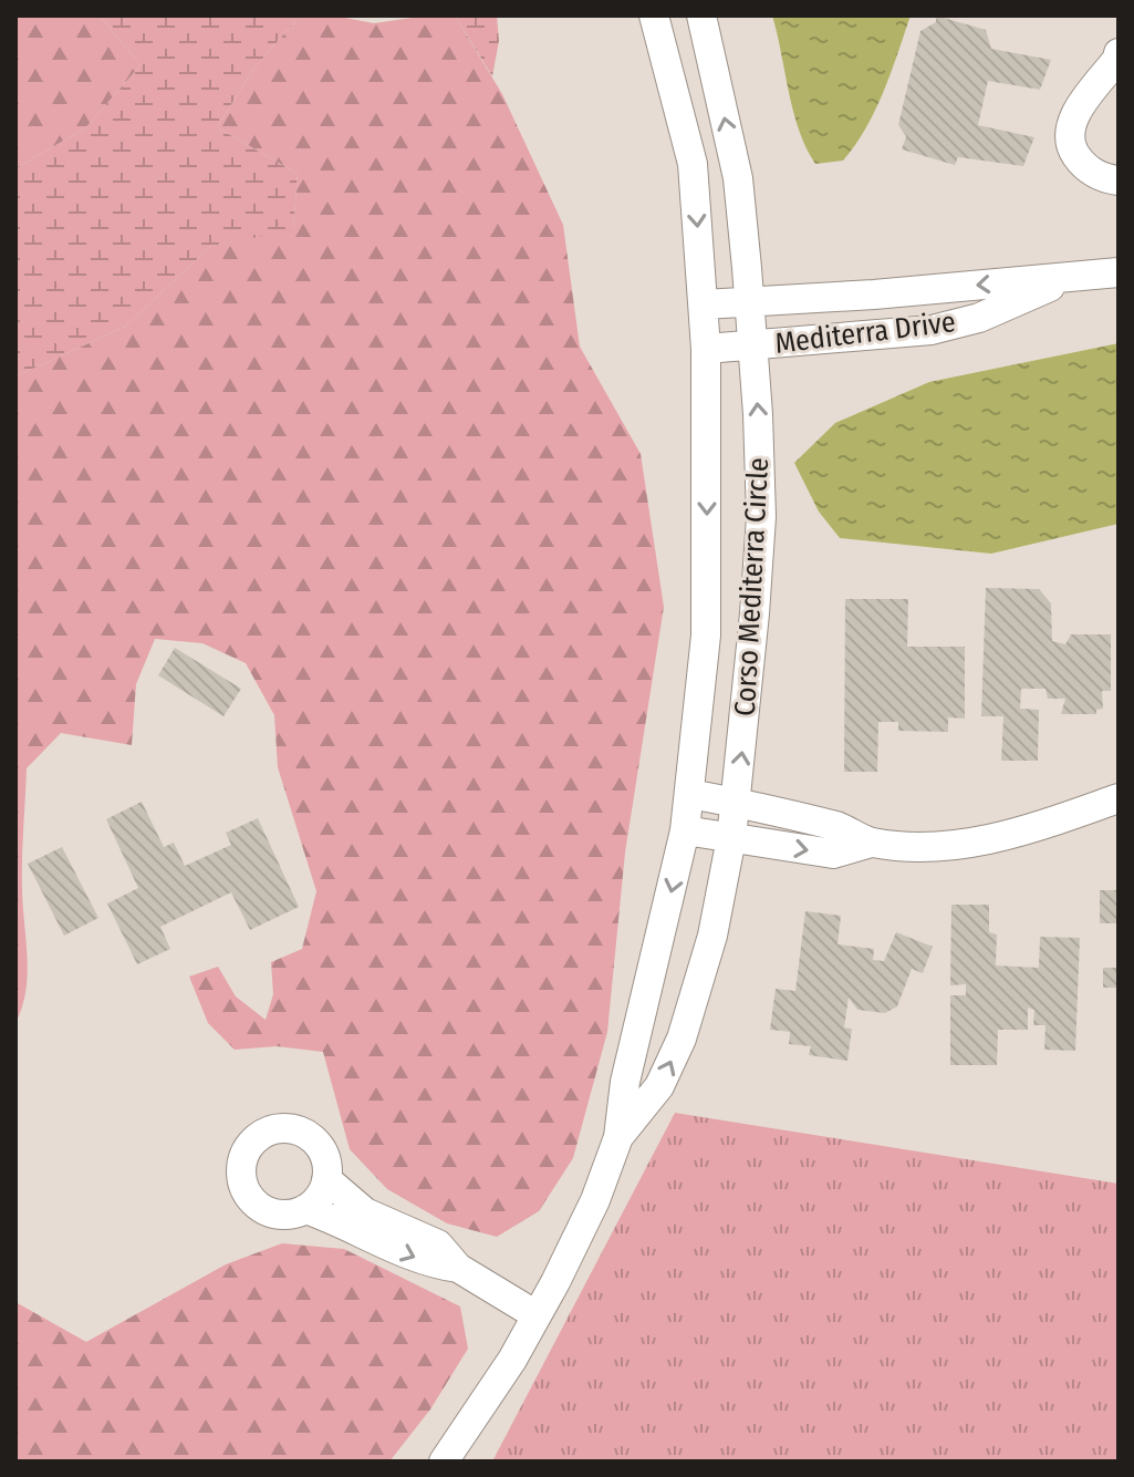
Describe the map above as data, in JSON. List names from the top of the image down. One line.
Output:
{"streets":{"street":["Mediterra Drive","Corso Mediterra Circle"]},"crossings":[["Mediterra Drive","Corso Mediterra Circle"]]}
